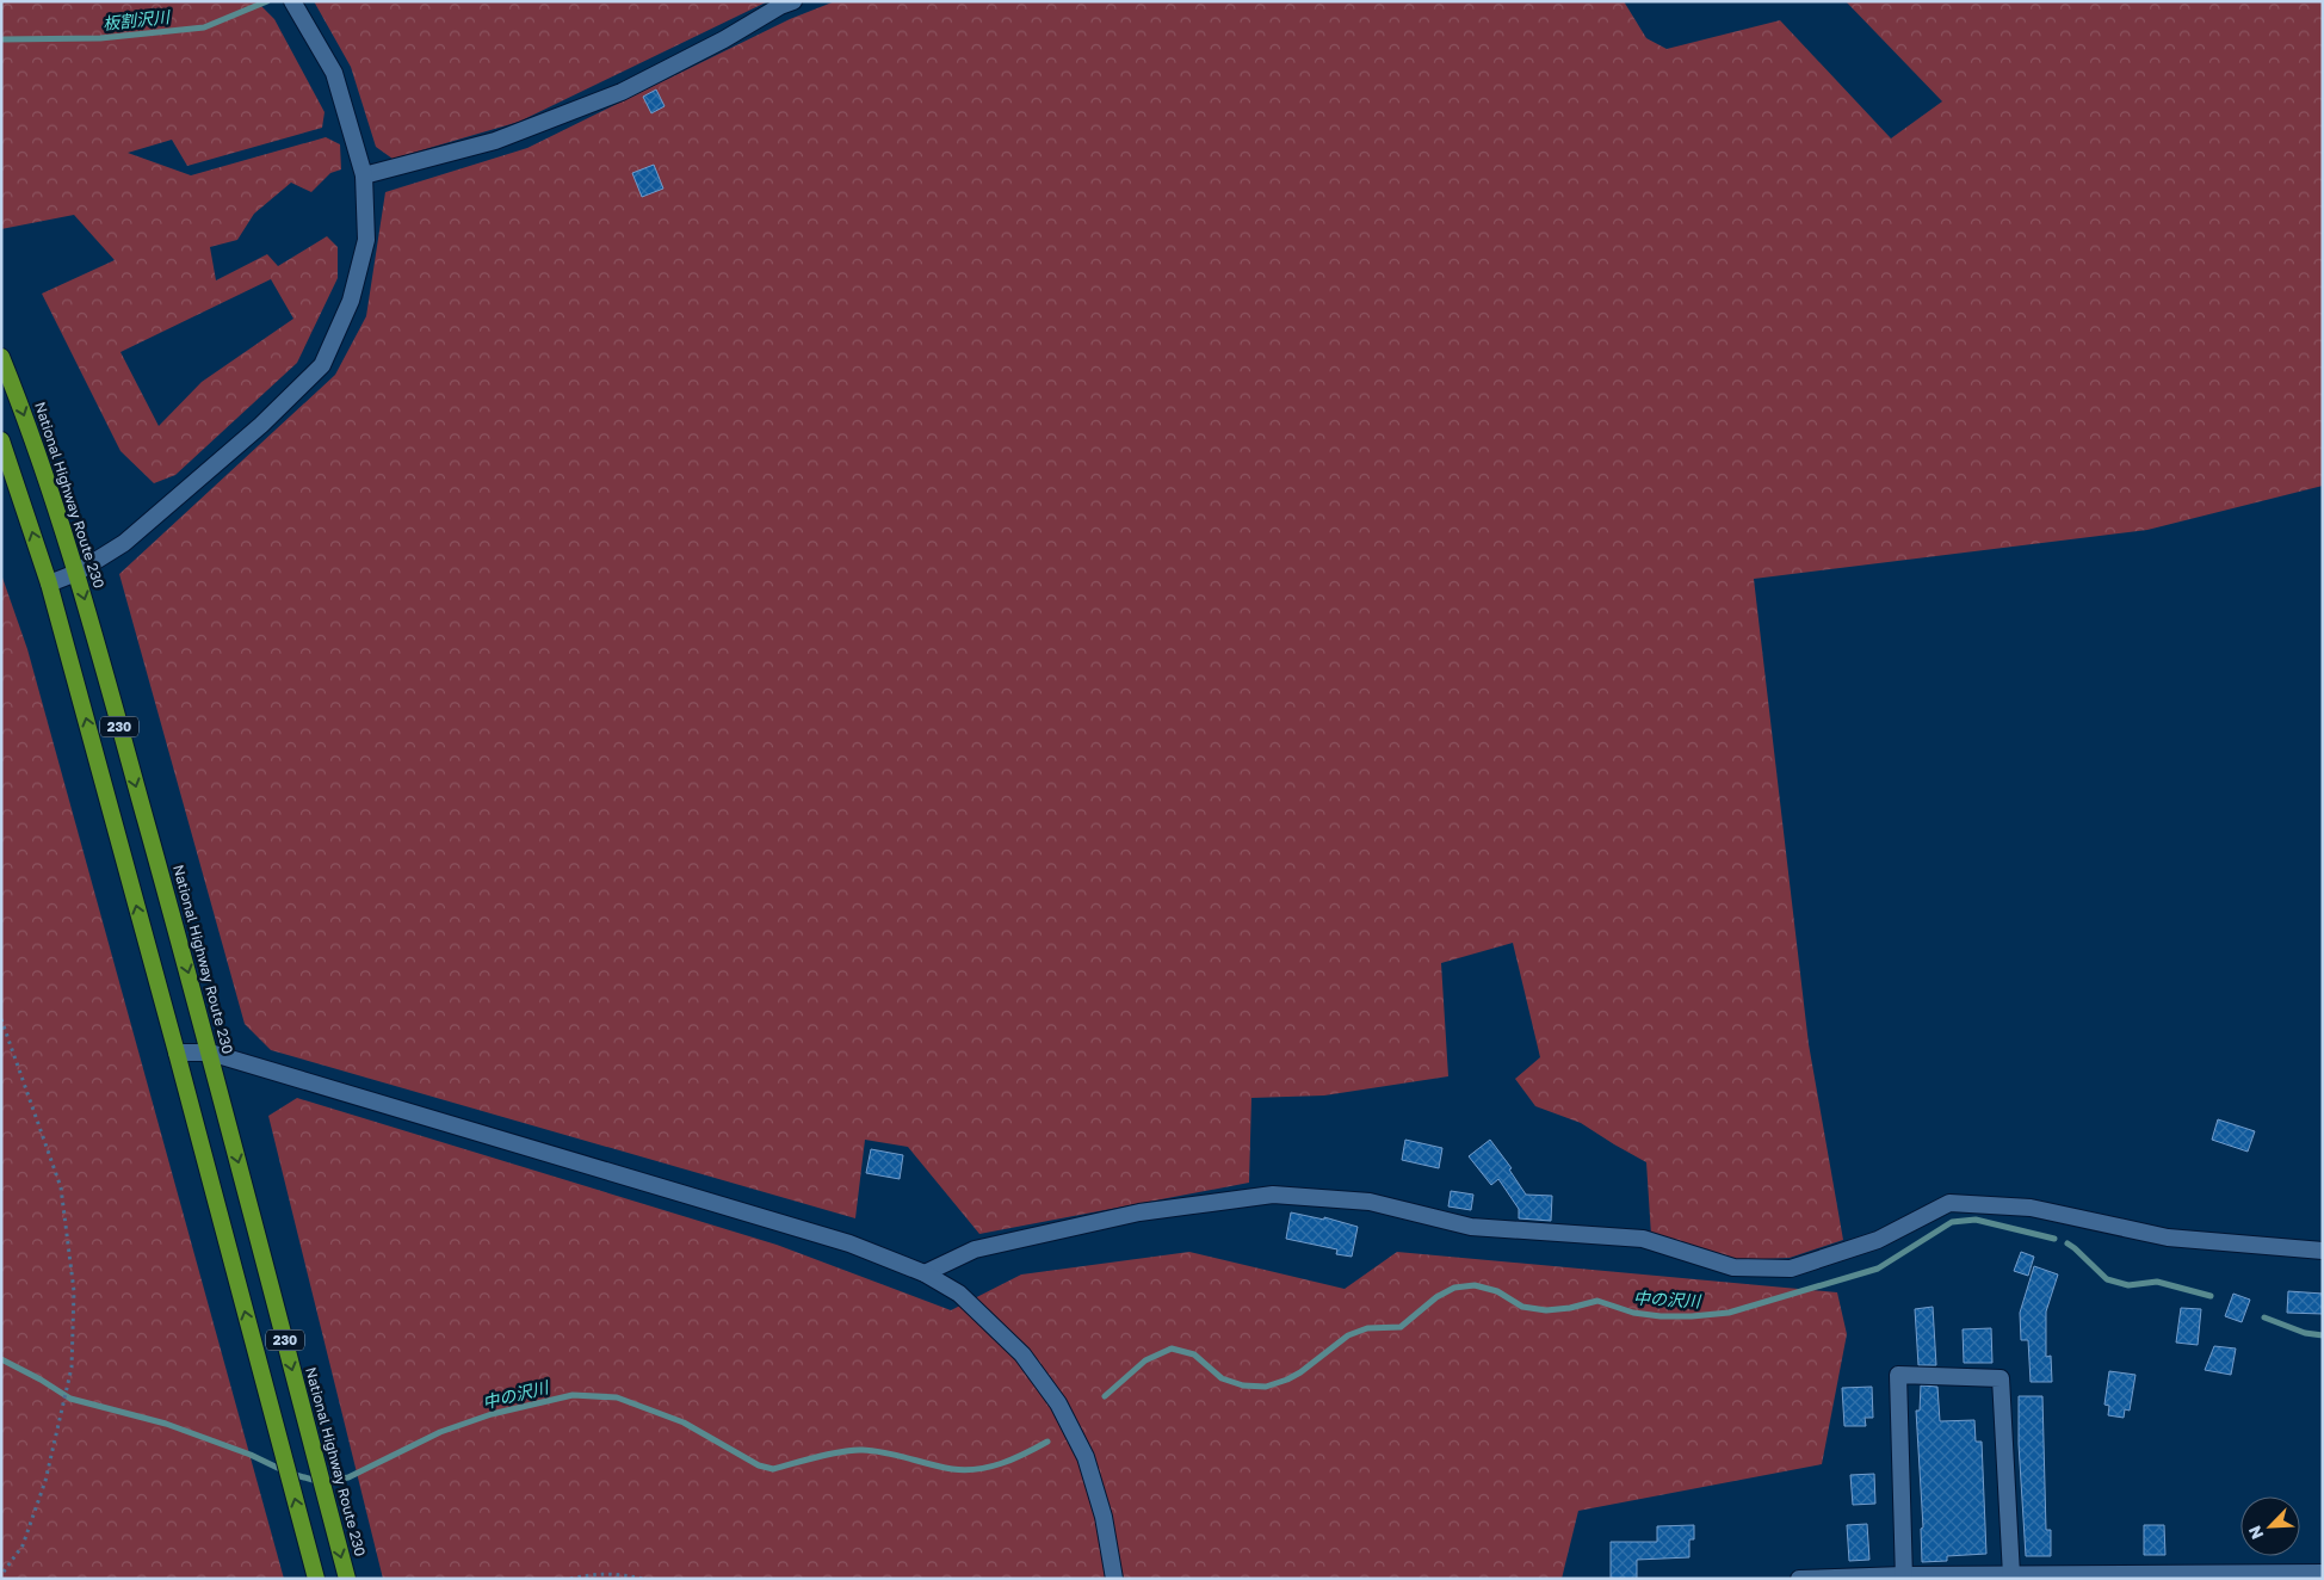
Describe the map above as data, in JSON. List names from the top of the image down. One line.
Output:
{"streets":{"highway":["National Highway Route 230","230"]},"water":["板割沢川","中の沢川"],"north":"bottom left"}
